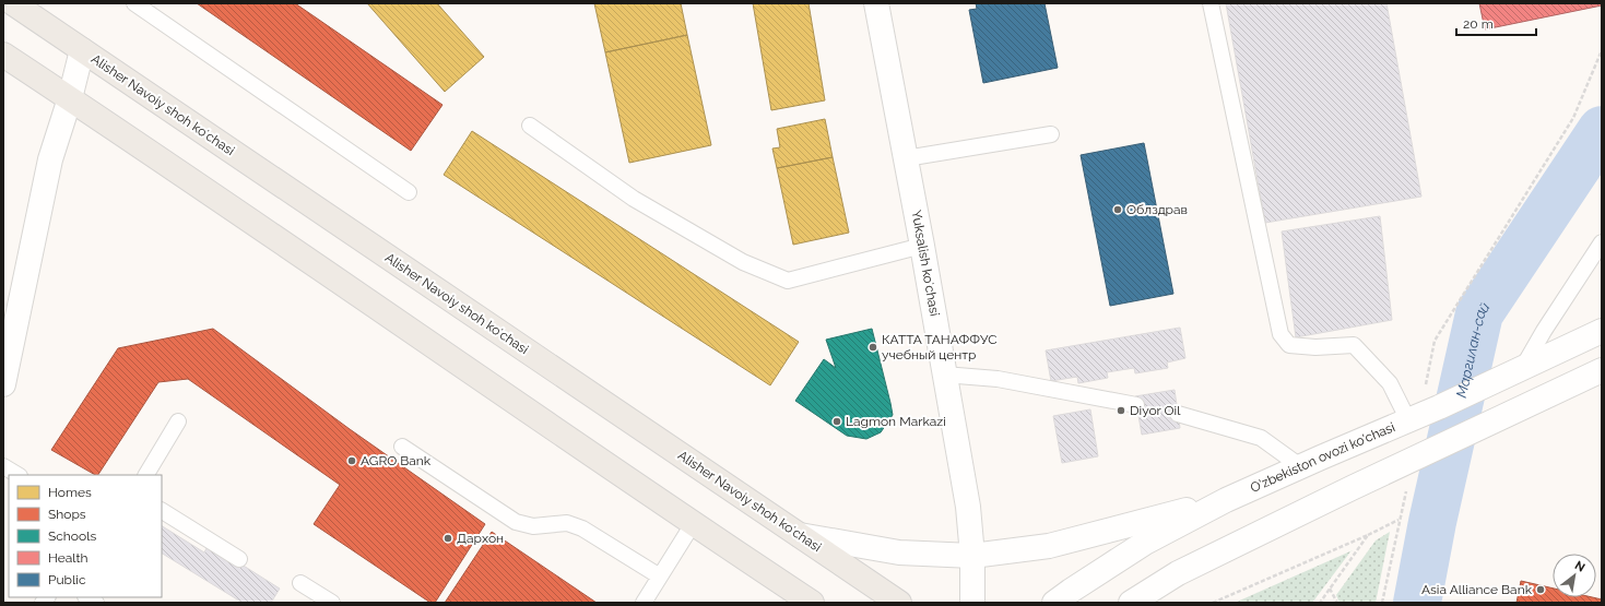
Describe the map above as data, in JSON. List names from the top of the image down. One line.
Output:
{"streets":{"main road":["Alisher Navoiy shoh koʻchasi","Yuksalish koʻchasi","O'zbekiston ovozi ko'chasi"]},"water":["Маргилан-сай"],"places":["Облздрав","КАТТА ТАНАФФУС учебный центр","Diyor Oil","Lagmon Markazi","AGRO Bank","Дархон","Asia Alliance Bank"],"legend":["Homes","Shops","Schools","Health","Public"],"scale_bar":"20 m","north":"top right"}
